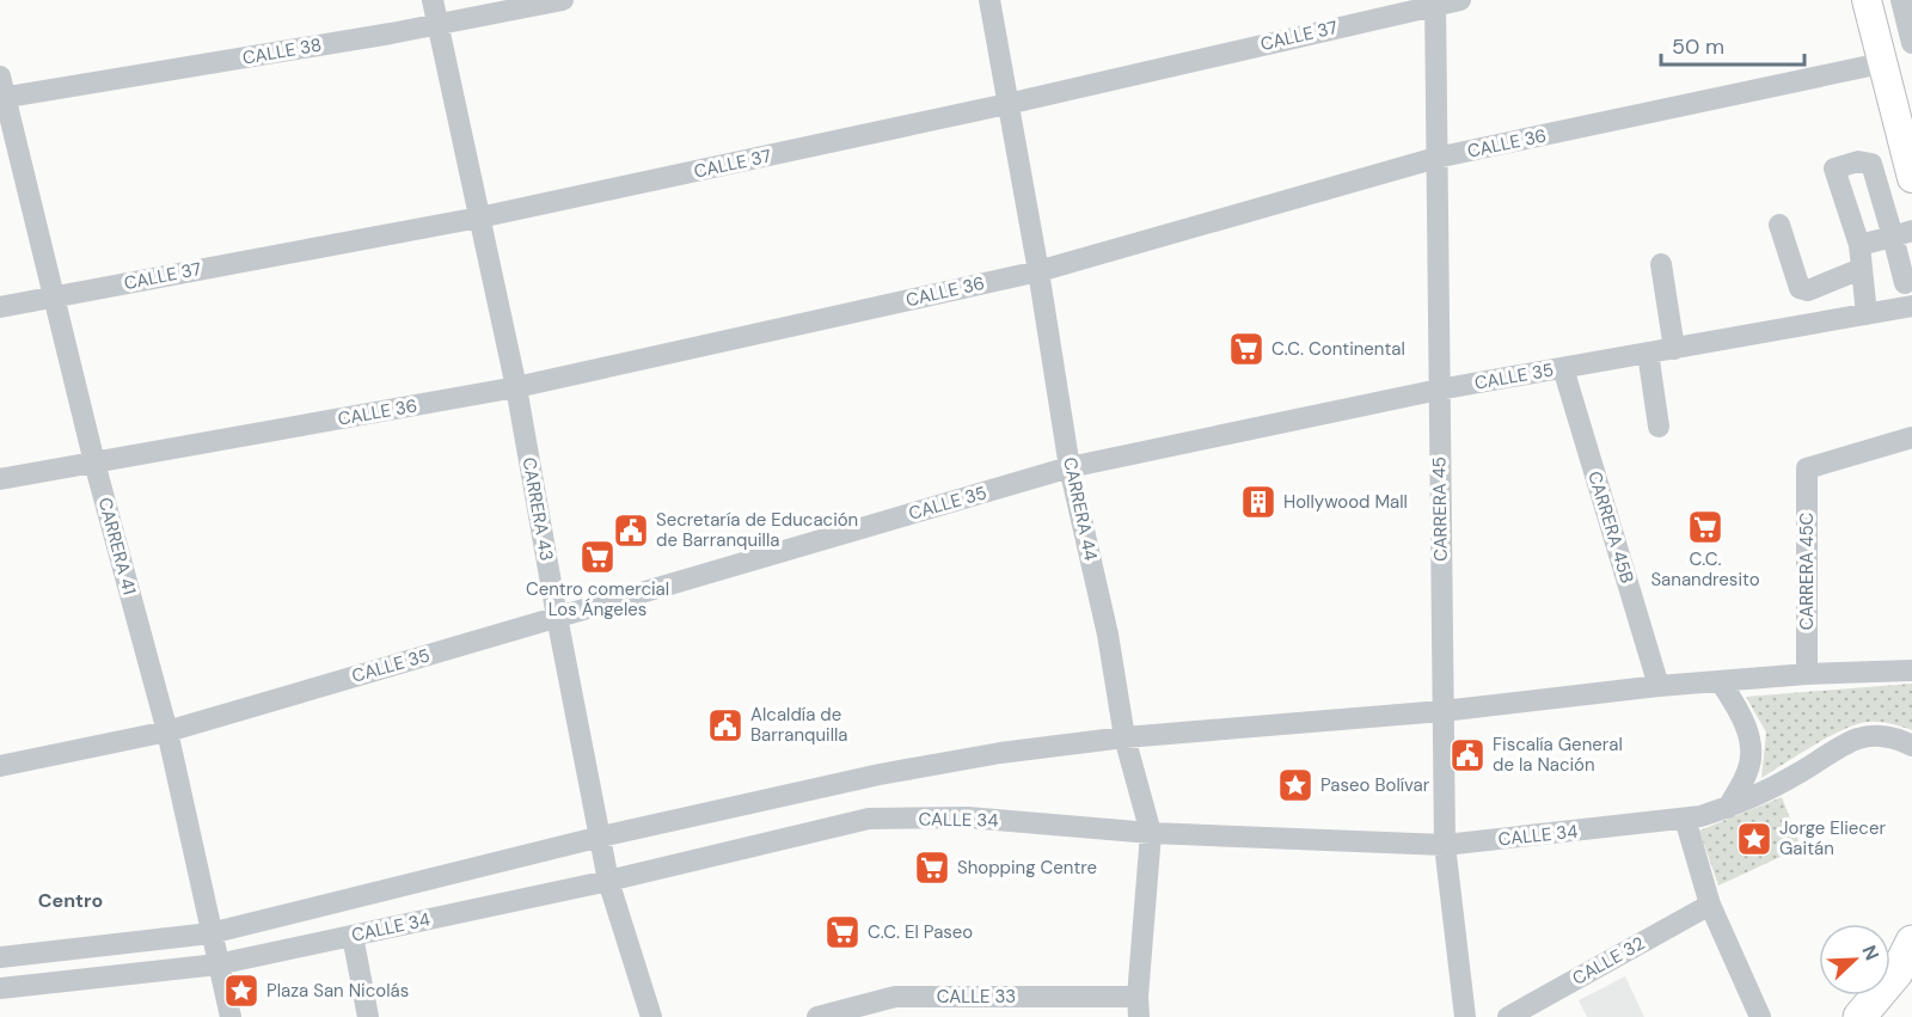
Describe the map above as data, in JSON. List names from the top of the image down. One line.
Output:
{"streets":{"street":["CALLE 37","CALLE 38","CALLE 36","CALLE 35","CARRERA 43","CARRERA 44","CARRERA 45","CARRERA 45B","CARRERA 41","CARRERA 45C","CALLE 34","CALLE 32","CALLE 33"]},"crossings":[["CALLE 37","CARRERA 43"],["CALLE 37","CARRERA 44"],["CALLE 37","CARRERA 45"],["CALLE 37","CARRERA 41"],["CALLE 38","CARRERA 43"],["CALLE 38","CARRERA 41"],["CALLE 36","CARRERA 43"],["CALLE 36","CARRERA 44"],["CALLE 36","CARRERA 45"],["CALLE 36","CARRERA 41"],["CALLE 35","CARRERA 43"],["CALLE 35","CARRERA 44"],["CALLE 35","CARRERA 45"],["CALLE 35","CARRERA 45B"],["CALLE 35","CARRERA 41"],["CARRERA 43","CALLE 34"],["CARRERA 44","CALLE 34"],["CARRERA 44","CALLE 33"],["CARRERA 45","CALLE 34"],["CARRERA 45B","CALLE 34"],["CARRERA 41","CALLE 34"],["CARRERA 45C","CALLE 34"]],"districts":["Centro"],"places":{"supermarket":["C.C. Continental","C.C. Sanandresito","Centro comercial Los Ángeles","Shopping Centre","C.C. El Paseo"],"building":["Hollywood Mall"],"public building":["Secretaría de Educación de Barranquilla","Alcaldía de Barranquilla","Fiscalía General de la Nación"],"place":["Paseo Bolívar","Jorge Eliecer Gaitán","Plaza San Nicolás"]},"scale_bar":"50 m","north":"top right"}
